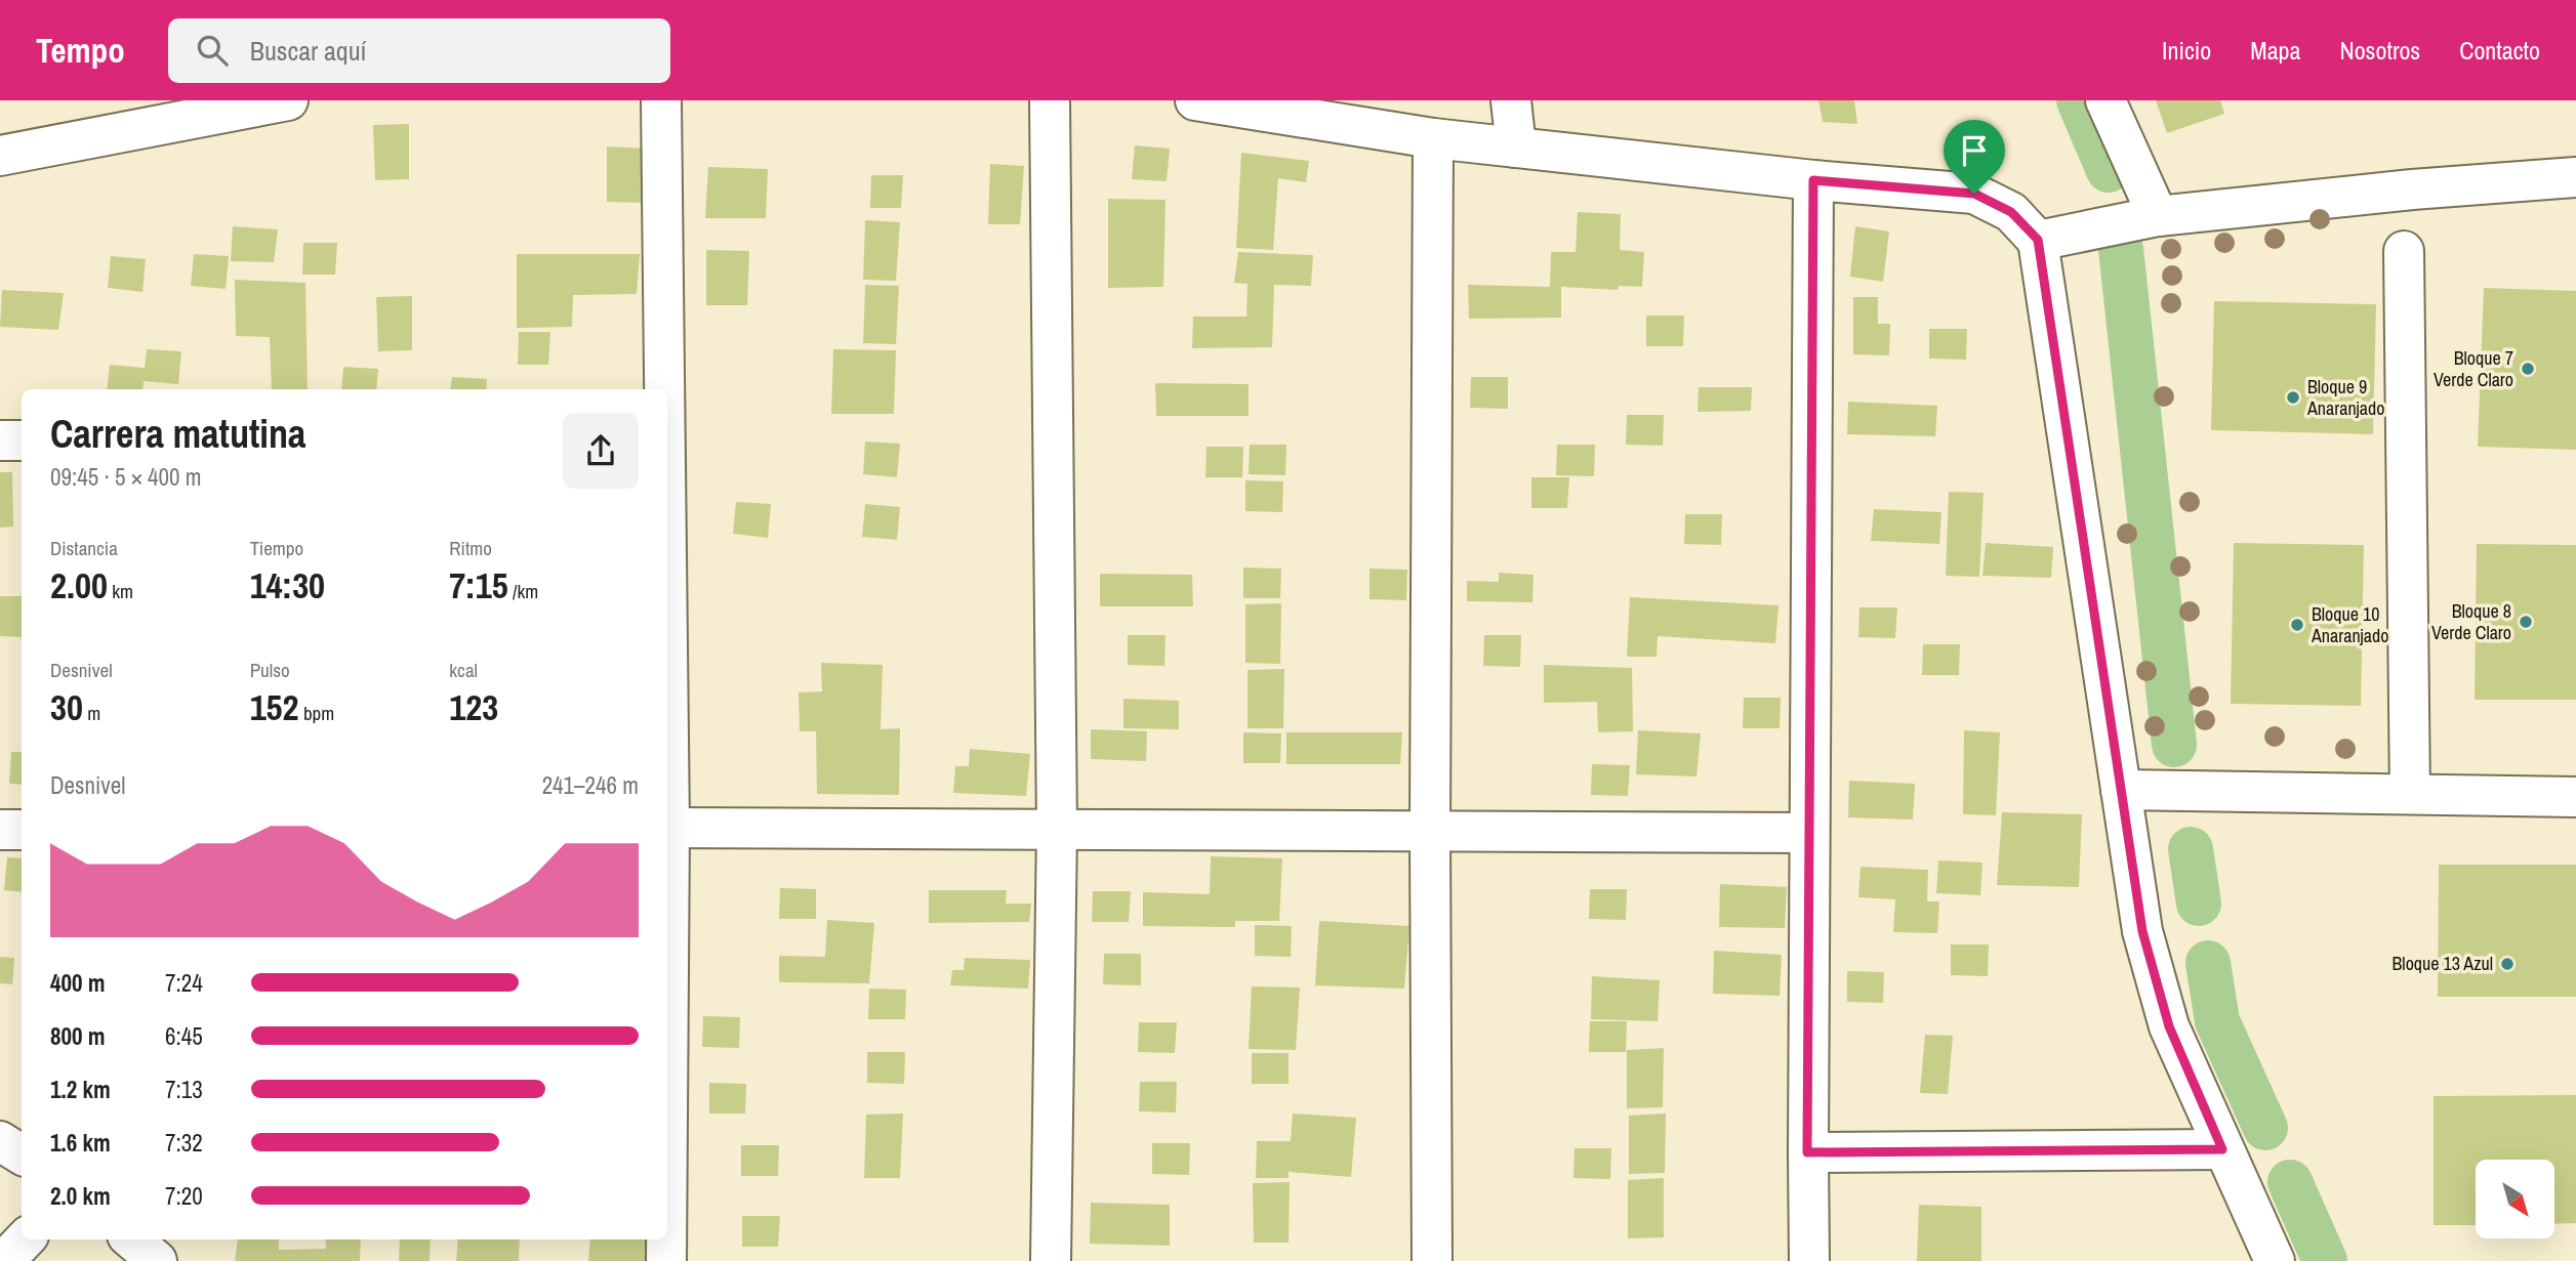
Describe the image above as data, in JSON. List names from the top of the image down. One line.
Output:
{"places":["Bloque 7 Verde Claro","Bloque 9 Anaranjado","Bloque 8 Verde Claro","Bloque 10 Anaranjado","Bloque 13 Azul"],"north":"bottom right","page":{"header":"Tempo","search":"Buscar aquí","nav":["Inicio","Mapa","Nosotros","Contacto"],"heading":["Carrera matutina","09:45 · 5 × 400 m"],"stats":[["Distancia","2.00 km"],["Tiempo","14:30"],["Ritmo","7:15 /km"],["Desnivel","30 m"],["Pulso","152 bpm"],["kcal","123"]],"chart":["Desnivel","241–246 m"],"list":[{"name":"400 m","note":"7:24"},{"name":"800 m","note":"6:45"},{"name":"1.2 km","note":"7:13"},{"name":"1.6 km","note":"7:32"},{"name":"2.0 km","note":"7:20"}]}}
